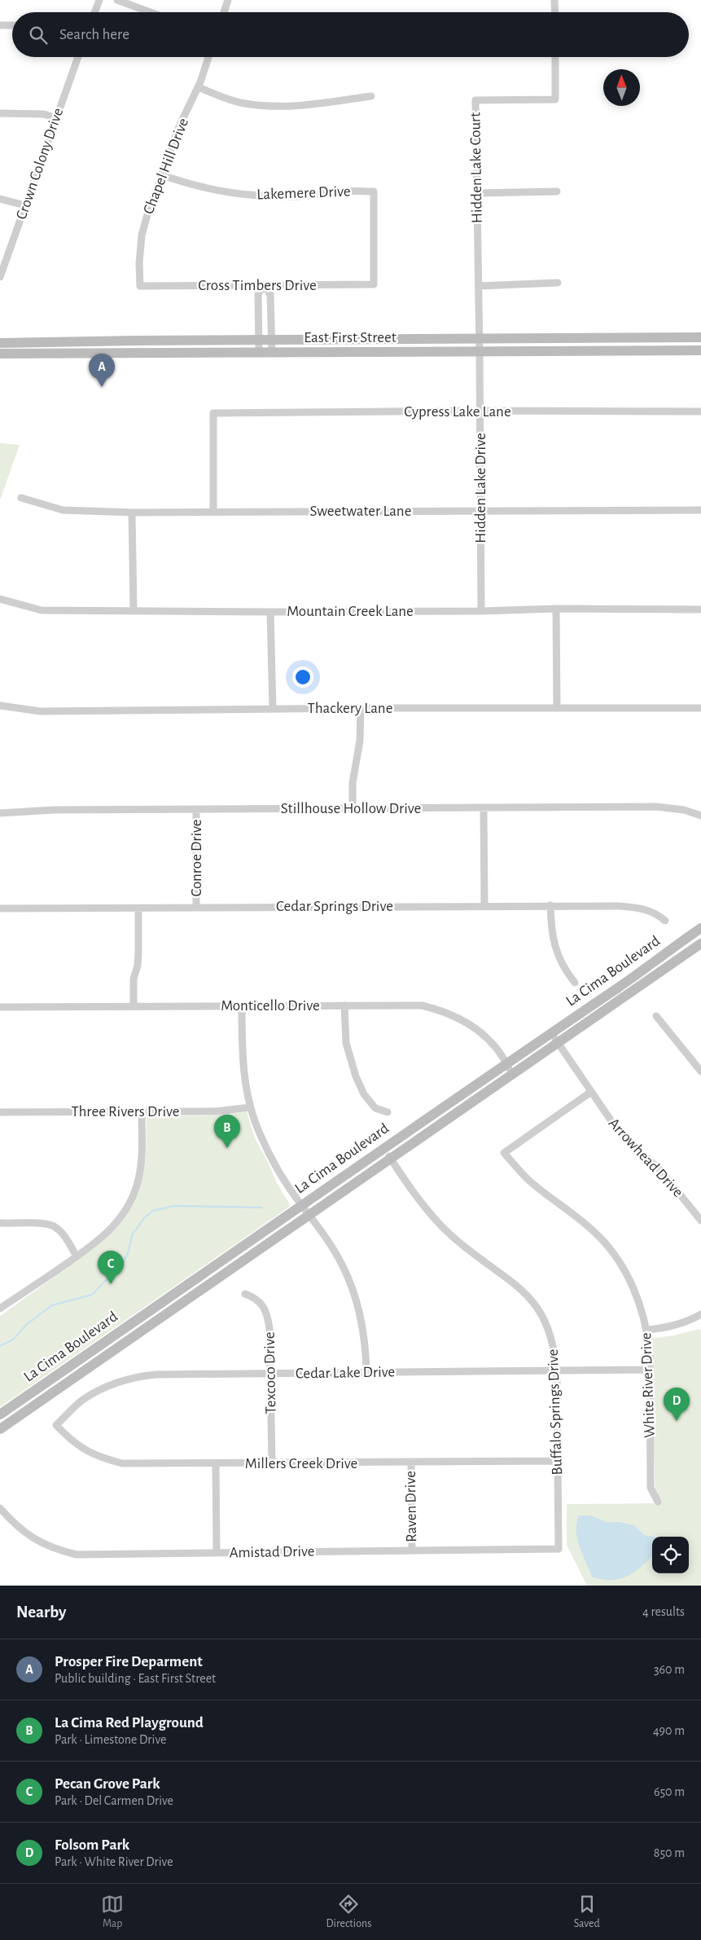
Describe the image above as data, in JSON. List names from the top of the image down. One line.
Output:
{"streets":{"street":["Crown Colony Drive","Chapel Hill Drive","Hidden Lake Court","Lakemere Drive","Cross Timbers Drive","East First Street","Cypress Lake Lane","Hidden Lake Drive","Sweetwater Lane","Mountain Creek Lane","Thackery Lane","Stillhouse Hollow Drive","Conroe Drive","Cedar Springs Drive","La Cima Boulevard","Monticello Drive","Three Rivers Drive","Arrowhead Drive","Texcoco Drive","Cedar Lake Drive","White River Drive","Buffalo Springs Drive","Millers Creek Drive","Raven Drive","Amistad Drive"]},"crossings":[["Chapel Hill Drive","Lakemere Drive"],["Chapel Hill Drive","Cross Timbers Drive"],["Hidden Lake Court","East First Street"],["Hidden Lake Court","Hidden Lake Drive"],["Lakemere Drive","Cross Timbers Drive"],["East First Street","Hidden Lake Drive"],["Cypress Lake Lane","Hidden Lake Drive"],["Cypress Lake Lane","Sweetwater Lane"],["Hidden Lake Drive","Sweetwater Lane"],["Hidden Lake Drive","Mountain Creek Lane"],["Stillhouse Hollow Drive","Conroe Drive"],["Conroe Drive","Cedar Springs Drive"],["La Cima Boulevard","Monticello Drive"],["La Cima Boulevard","Arrowhead Drive"],["La Cima Boulevard","Buffalo Springs Drive"],["Arrowhead Drive","White River Drive"],["Texcoco Drive","Cedar Lake Drive"],["Texcoco Drive","Millers Creek Drive"],["Cedar Lake Drive","White River Drive"],["Cedar Lake Drive","Buffalo Springs Drive"],["Cedar Lake Drive","Millers Creek Drive"],["Buffalo Springs Drive","Millers Creek Drive"],["Buffalo Springs Drive","Amistad Drive"],["Millers Creek Drive","Raven Drive"],["Raven Drive","Amistad Drive"]],"north":"top","page":{"search":"Search here","pins":["A","B","C","D"],"heading":["Nearby","4 results"],"list":[{"mark":"A","name":"Prosper Fire Deparment","note":"Public building · East First Street","value":"360 m"},{"mark":"B","name":"La Cima Red Playground","note":"Park · Limestone Drive","value":"490 m"},{"mark":"C","name":"Pecan Grove Park","note":"Park · Del Carmen Drive","value":"650 m"},{"mark":"D","name":"Folsom Park","note":"Park · White River Drive","value":"850 m"}],"nav":["Map","Directions","Saved"]}}
